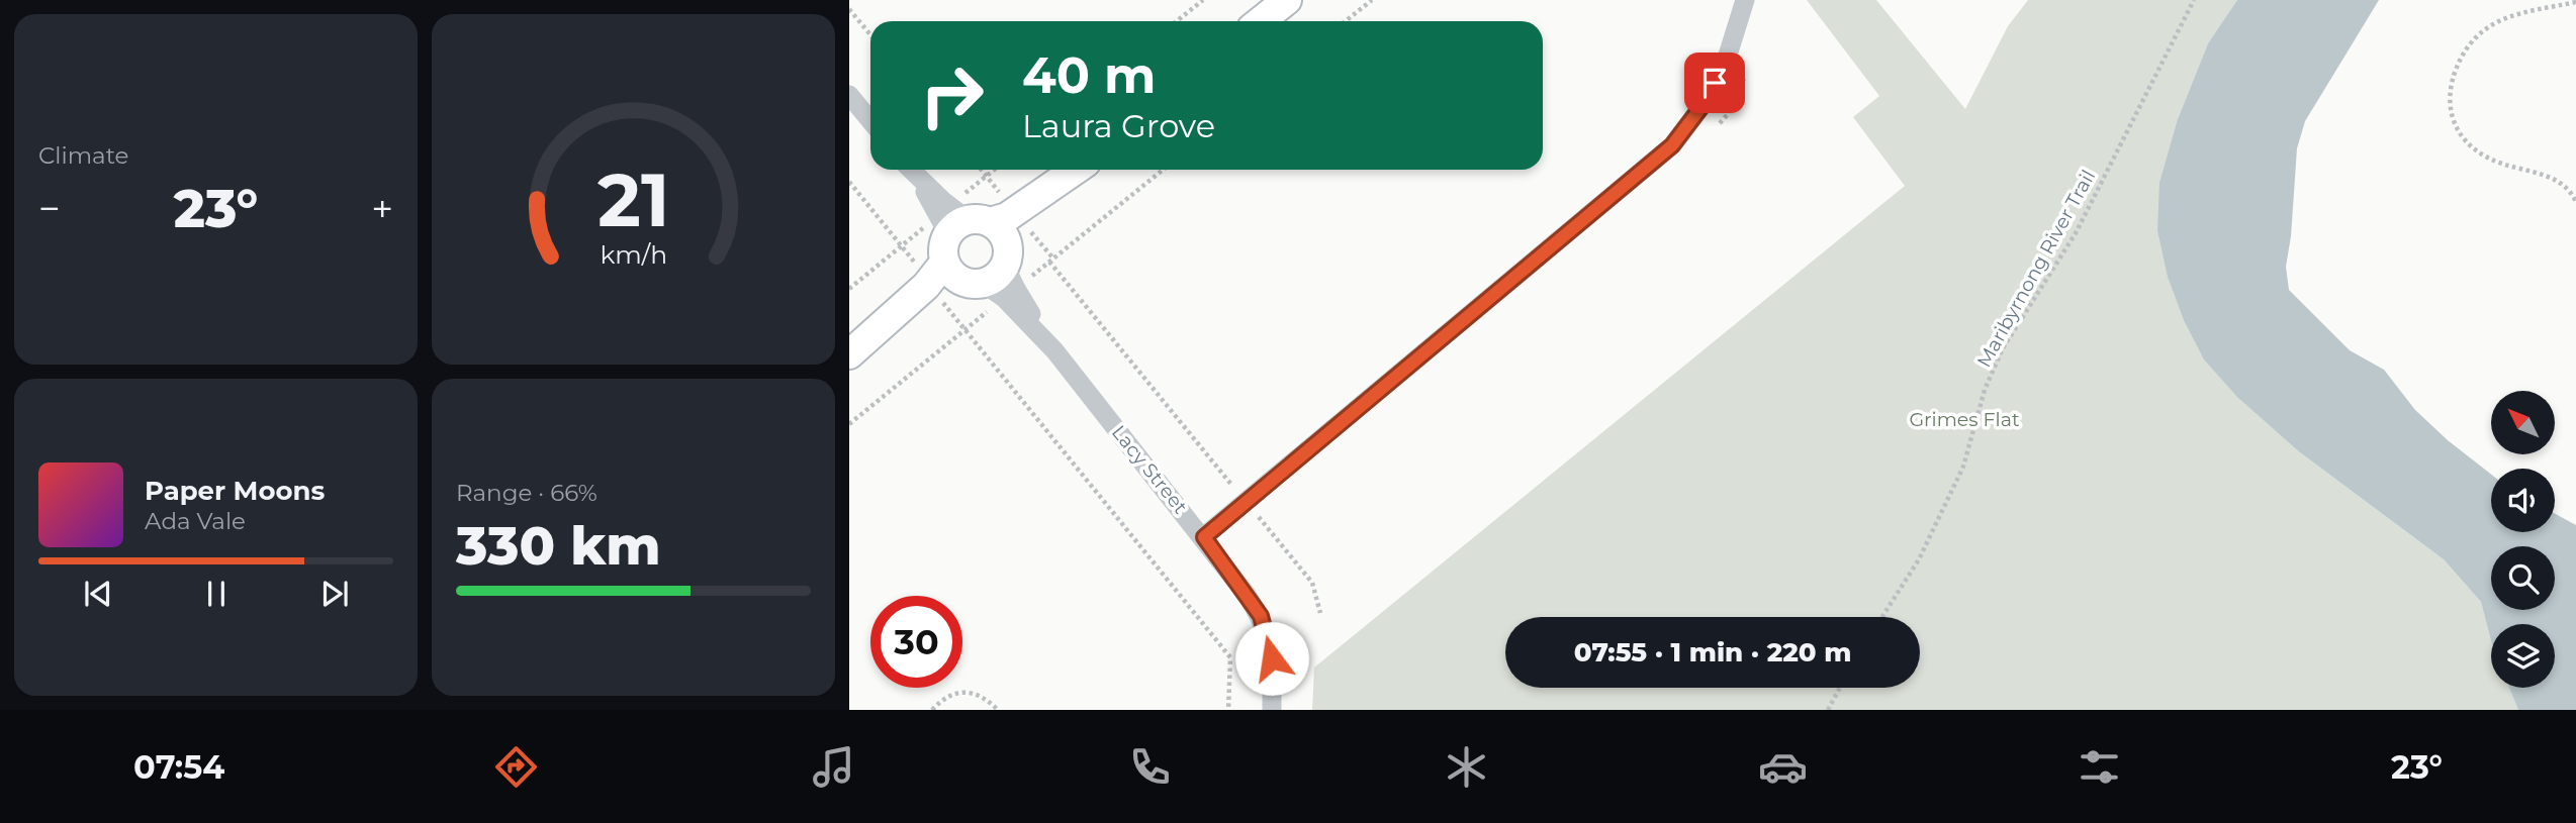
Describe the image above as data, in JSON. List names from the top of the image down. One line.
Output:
{"streets":{"street":["Lacy Street"],"path":["Maribyrnong River Trail"]},"parks":["Grimes Flat"],"north":"top left","page":{"tile":["Climate",["Range · 66%","330 km"]],"turn":["40 m","Laura Grove"],"heat":["−","23°","+"],"song":["Paper Moons","Ada Vale"],"limit":"30","trip":"07:55 · 1 min · 220 m","tabs":["07:54","23°"],"gauge":["21","km/h"]}}
